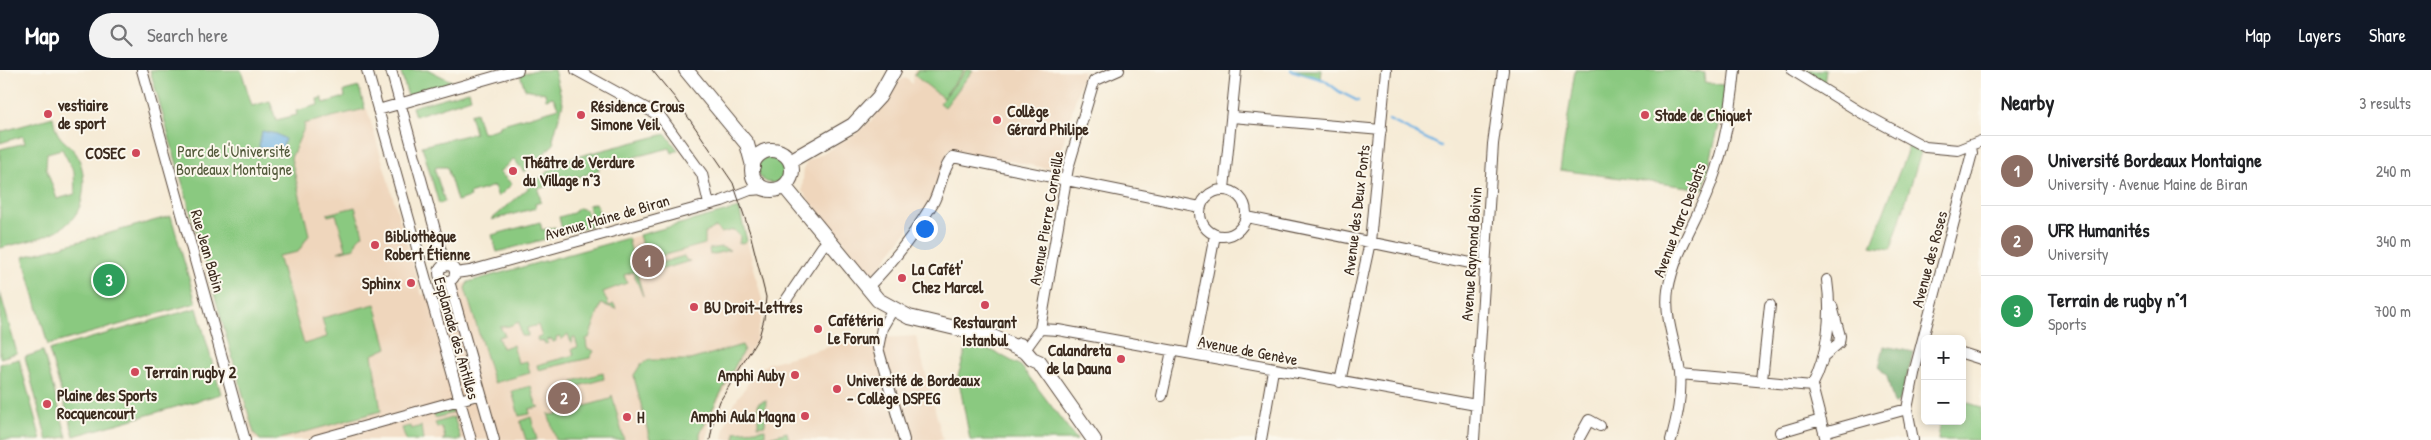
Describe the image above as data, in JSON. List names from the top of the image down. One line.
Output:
{"streets":{"street":["Avenue des Deux Ponts","Avenue Maine de Biran","Avenue Pierre Corneille","Avenue Marc Desbats","Rue Jean Babin","Avenue Raymond Boivin","Avenue des Roses","Esplanade des Antilles","Avenue de Genève"]},"crossings":[["Avenue des Deux Ponts","Avenue de Genève"],["Avenue Maine de Biran","Esplanade des Antilles"],["Avenue Pierre Corneille","Avenue de Genève"],["Avenue Raymond Boivin","Avenue de Genève"]],"parks":["Parc de l'Université Bordeaux Montaigne"],"places":["vestiaire de sport","Résidence Crous Simone Veil","Stade de Chiquet","Collège Gérard Philipe","COSEC","Théâtre de Verdure du Village n°3","Bibliothèque Robert Étienne","La Cafét' Chez Marcel","Sphinx","Restaurant Istanbul","BU Droit-Lettres","Cafétéria Le Forum","Calandreta de la Dauna","Terrain rugby 2","Amphi Auby","Université de Bordeaux - Collège DSPEG","Plaine des Sports Rocquencourt","Amphi Aula Magna","H"],"page":{"header":"Map","search":"Search here","nav":["Map","Layers","Share"],"heading":["Nearby","3 results"],"list":[{"mark":"1","name":"Université Bordeaux Montaigne","note":"University · Avenue Maine de Biran","value":"240 m"},{"mark":"2","name":"UFR Humanités","note":"University","value":"340 m"},{"mark":"3","name":"Terrain de rugby n°1","note":"Sports","value":"700 m"}],"pins":["1","3","2"],"map_buttons":["+","−"]}}
